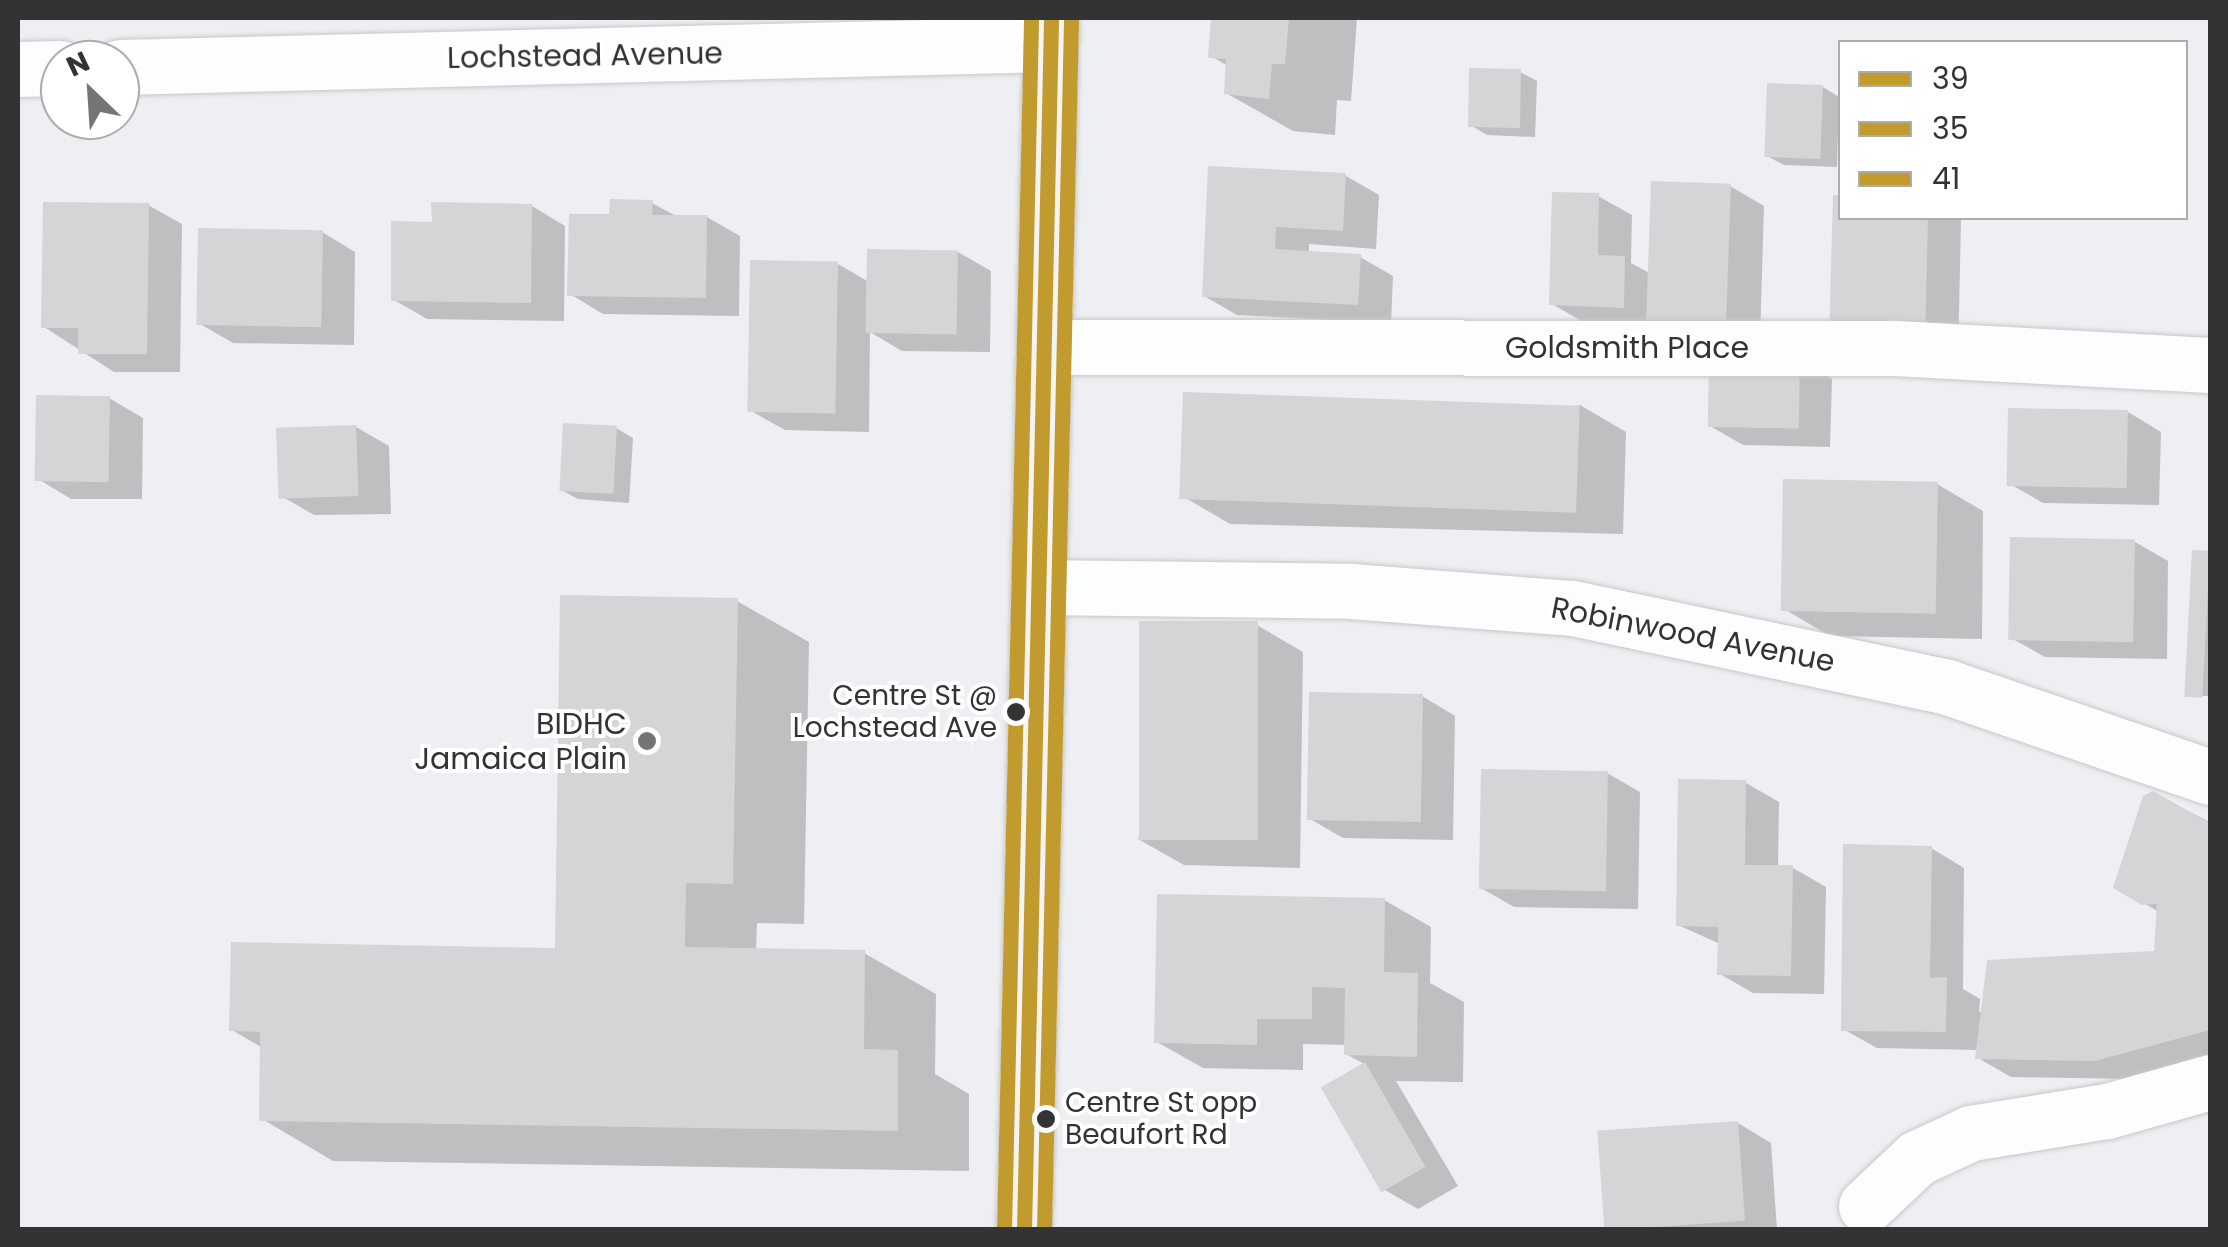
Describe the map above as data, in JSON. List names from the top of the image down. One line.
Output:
{"streets":{"street":["Lochstead Avenue","Goldsmith Place","Robinwood Avenue"]},"places":["Centre St @ Lochstead Ave","BIDHC Jamaica Plain","Centre St opp Beaufort Rd"],"lines":["transit line 39","transit line 35","transit line 41"],"legend":["39","35","41"],"north":"top left"}
